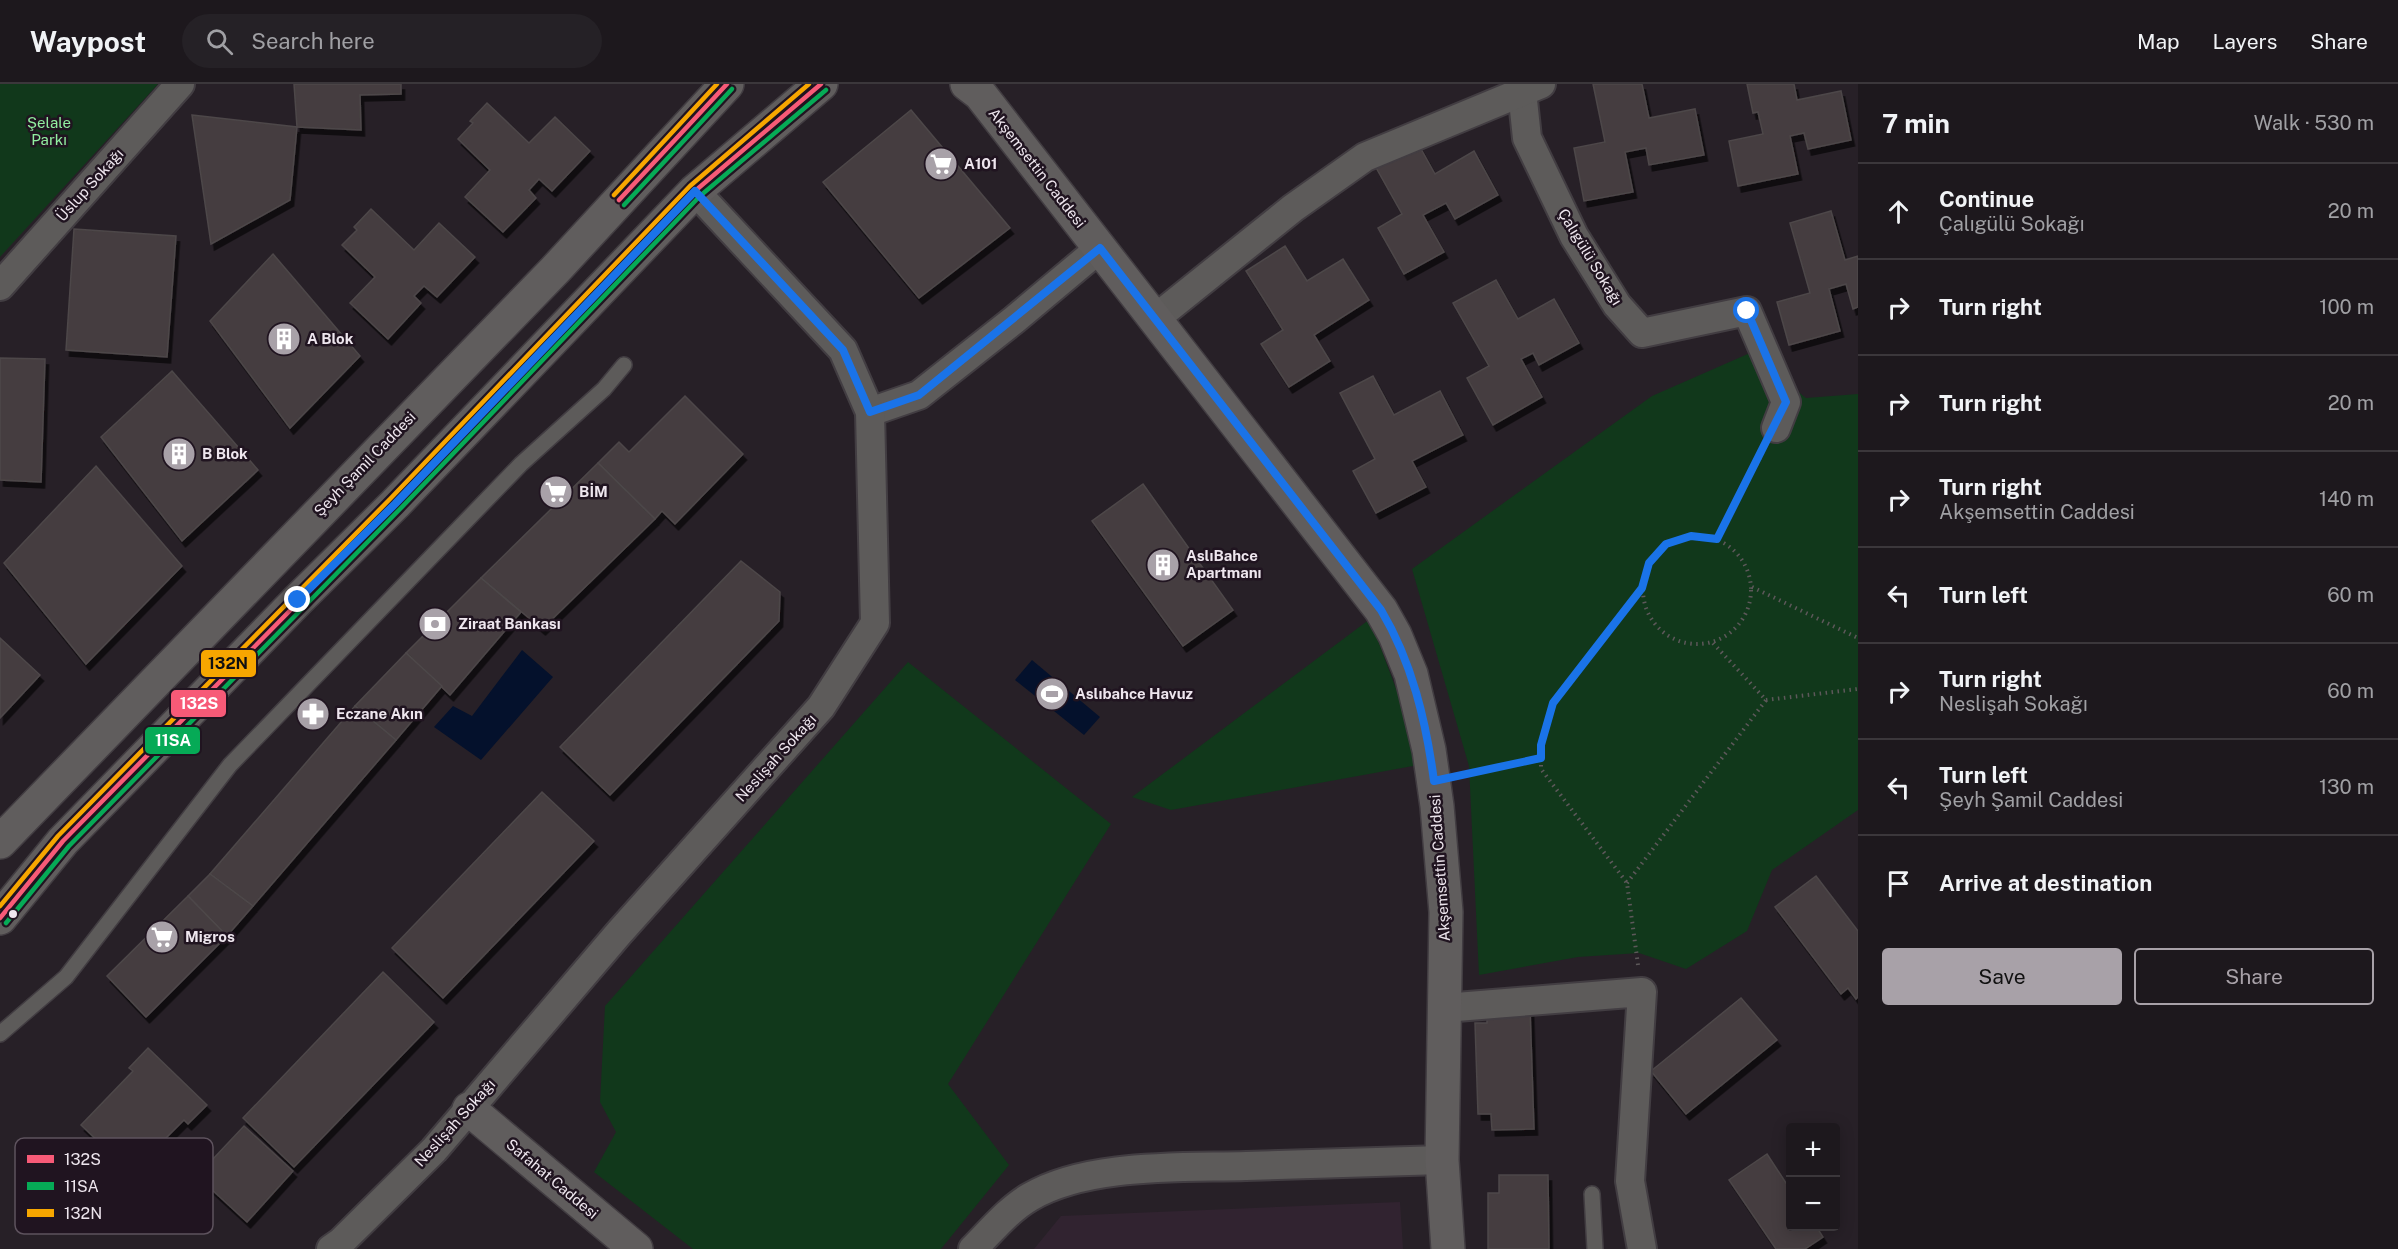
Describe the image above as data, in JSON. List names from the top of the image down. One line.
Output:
{"streets":{"street":["Akşemsettin Caddesi","Üslup Sokağı","Çalıgülü Sokağı","Şeyh Şamil Caddesi","Neslişah Sokağı","Safahat Caddesi"]},"crossings":[["Akşemsettin Caddesi","Çalıgülü Sokağı"],["Neslişah Sokağı","Safahat Caddesi"]],"parks":["Şelale Parkı"],"places":{"supermarket":["A101","BİM","Migros"],"building":["A Blok","B Blok","AslıBahce Apartmanı"],"bank":["Ziraat Bankası"],"sports":["Aslıbahce Havuz"],"pharmacy":["Eczane Akın"]},"lines":["transit line 132S","transit line 132N","transit line 11SA"],"legend":["132S","11SA","132N"],"page":{"header":"Waypost","search":"Search here","nav":["Map","Layers","Share"],"heading":["7 min","Walk · 530 m"],"list":[["Continue","Çalıgülü Sokağı","20 m"],["Turn right","100 m"],["Turn right","20 m"],["Turn right","Akşemsettin Caddesi","140 m"],["Turn left","60 m"],["Turn right","Neslişah Sokağı","60 m"],["Turn left","Şeyh Şamil Caddesi","130 m"],"Arrive at destination"],"buttons":["Save","Share"],"map_buttons":["+","−"]}}
